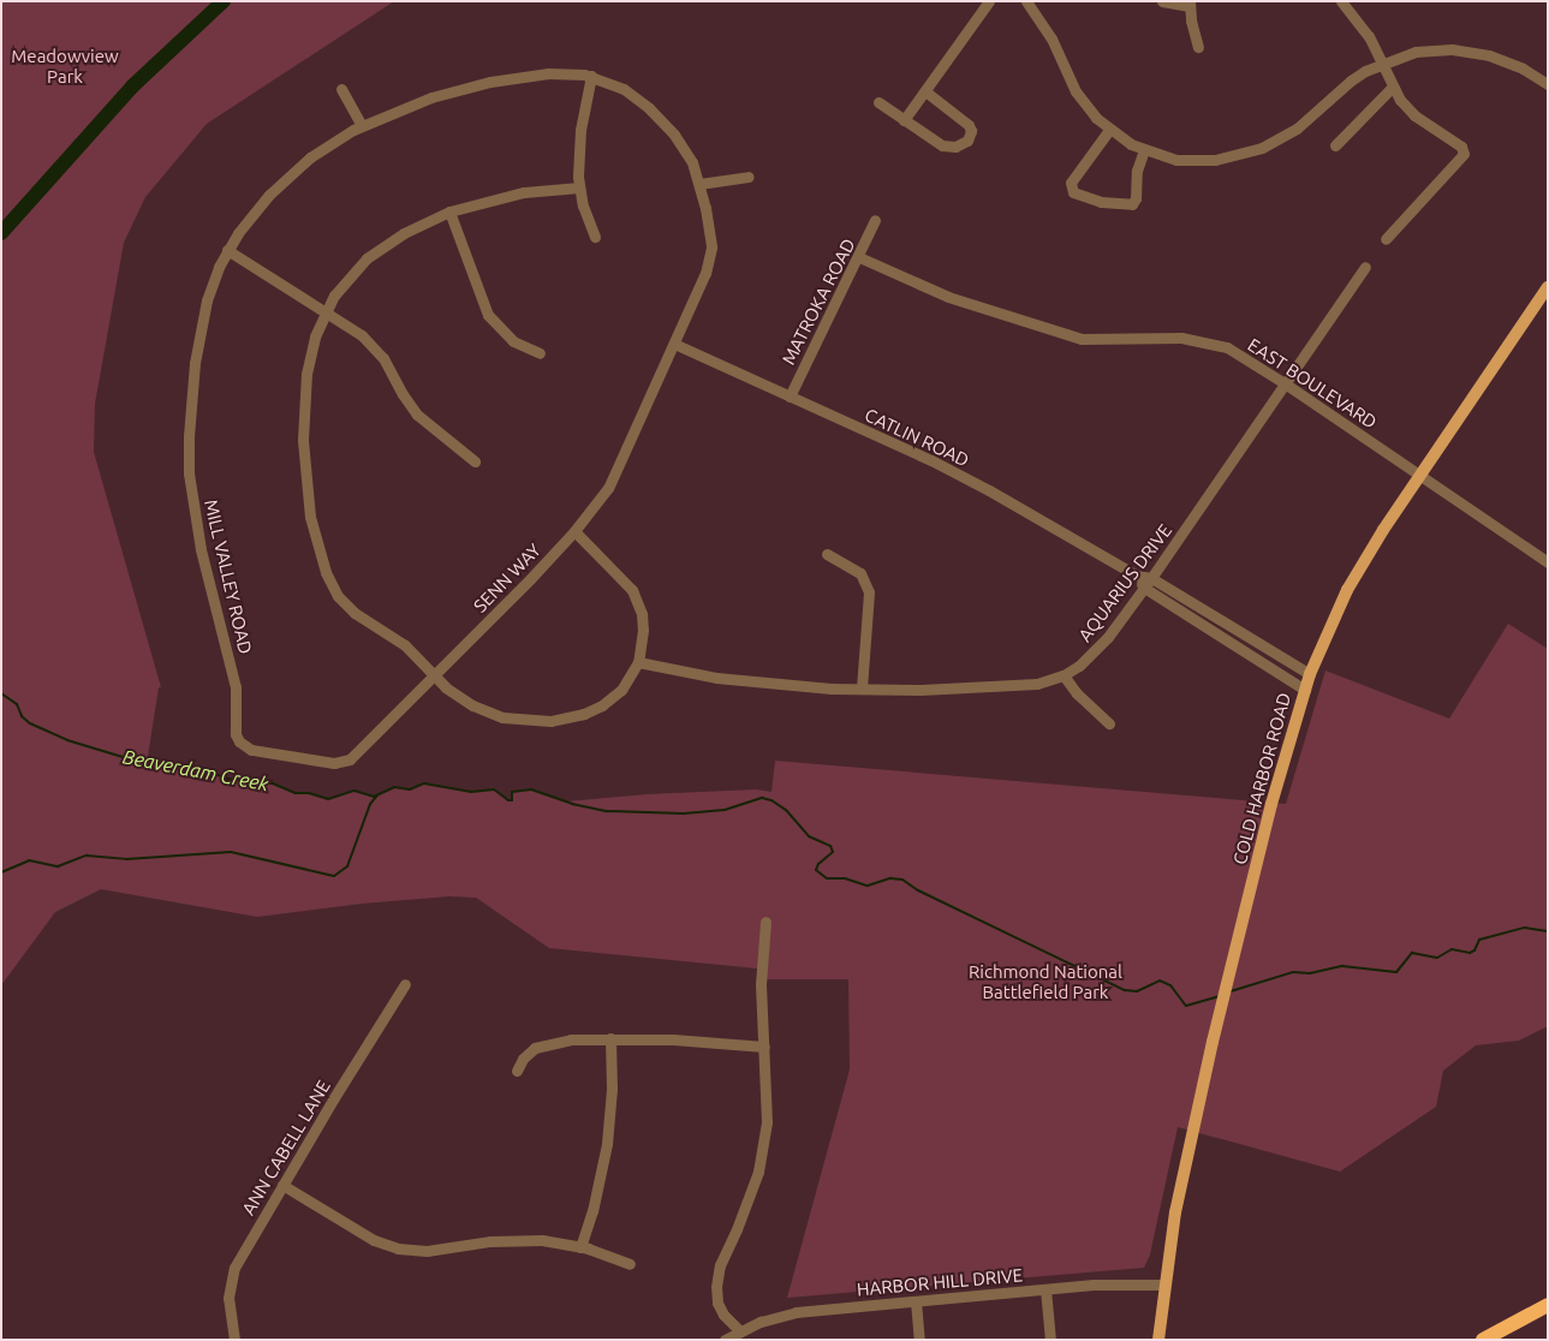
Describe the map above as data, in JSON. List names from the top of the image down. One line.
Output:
{"streets":{"main road":["COLD HARBOR ROAD"],"street":["MATROKA ROAD","EAST BOULEVARD","CATLIN ROAD","MILL VALLEY ROAD","SENN WAY","AQUARIUS DRIVE","ANN CABELL LANE","HARBOR HILL DRIVE"]},"crossings":[["MATROKA ROAD","EAST BOULEVARD"],["MATROKA ROAD","CATLIN ROAD"],["EAST BOULEVARD","AQUARIUS DRIVE"],["EAST BOULEVARD","COLD HARBOR ROAD"],["CATLIN ROAD","MILL VALLEY ROAD"],["CATLIN ROAD","SENN WAY"],["CATLIN ROAD","AQUARIUS DRIVE"],["CATLIN ROAD","COLD HARBOR ROAD"],["MILL VALLEY ROAD","SENN WAY"],["COLD HARBOR ROAD","HARBOR HILL DRIVE"]],"water":["Beaverdam Creek"],"parks":["Meadowview Park","Richmond National Battlefield Park"]}
